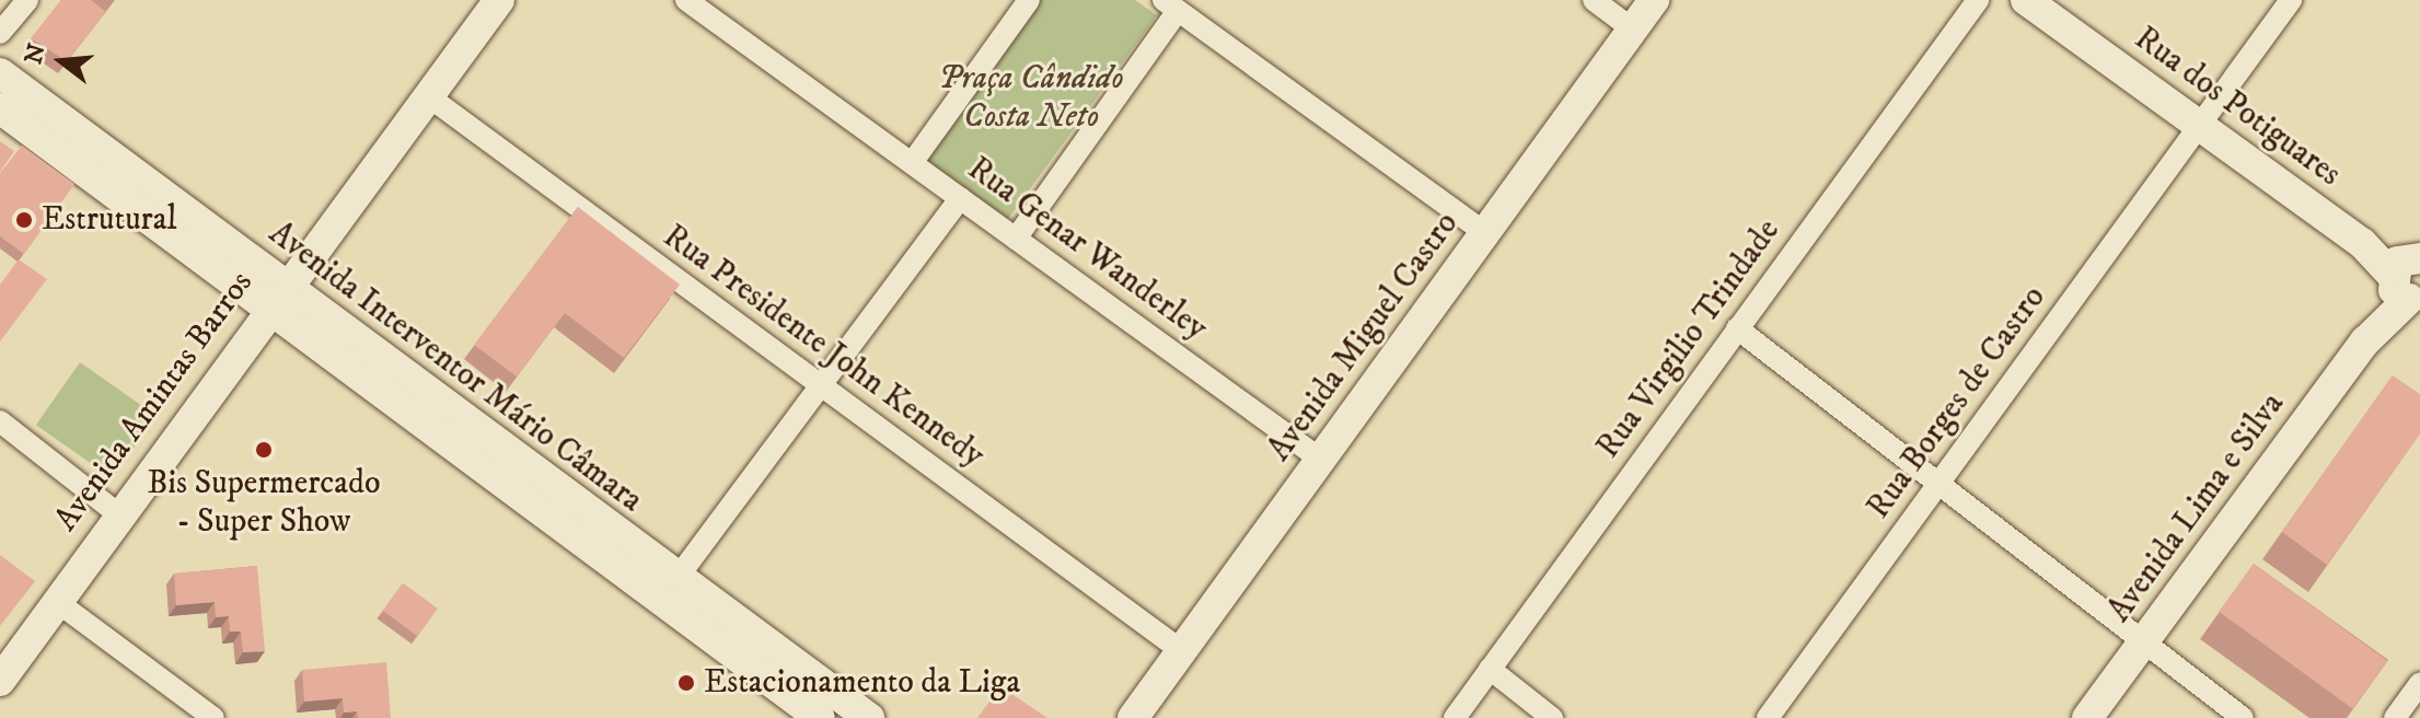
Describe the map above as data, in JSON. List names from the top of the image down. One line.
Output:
{"streets":{"main road":["Rua dos Potiguares","Avenida Miguel Castro","Avenida Interventor Mário Câmara","Avenida Amintas Barros","Avenida Lima e Silva"],"street":["Rua Genar Wanderley","Rua Virgilio Trindade","Rua Presidente John Kennedy","Rua Borges de Castro"]},"crossings":[["Rua dos Potiguares","Rua Borges de Castro"],["Rua dos Potiguares","Avenida Lima e Silva"],["Rua Genar Wanderley","Avenida Miguel Castro"],["Avenida Miguel Castro","Rua Presidente John Kennedy"],["Rua Presidente John Kennedy","Avenida Amintas Barros"],["Avenida Interventor Mário Câmara","Avenida Amintas Barros"]],"parks":["Praça Cândido Costa Neto"],"places":["Estrutural","Bis Supermercado - Super Show","Estacionamento da Liga"],"north":"left"}
